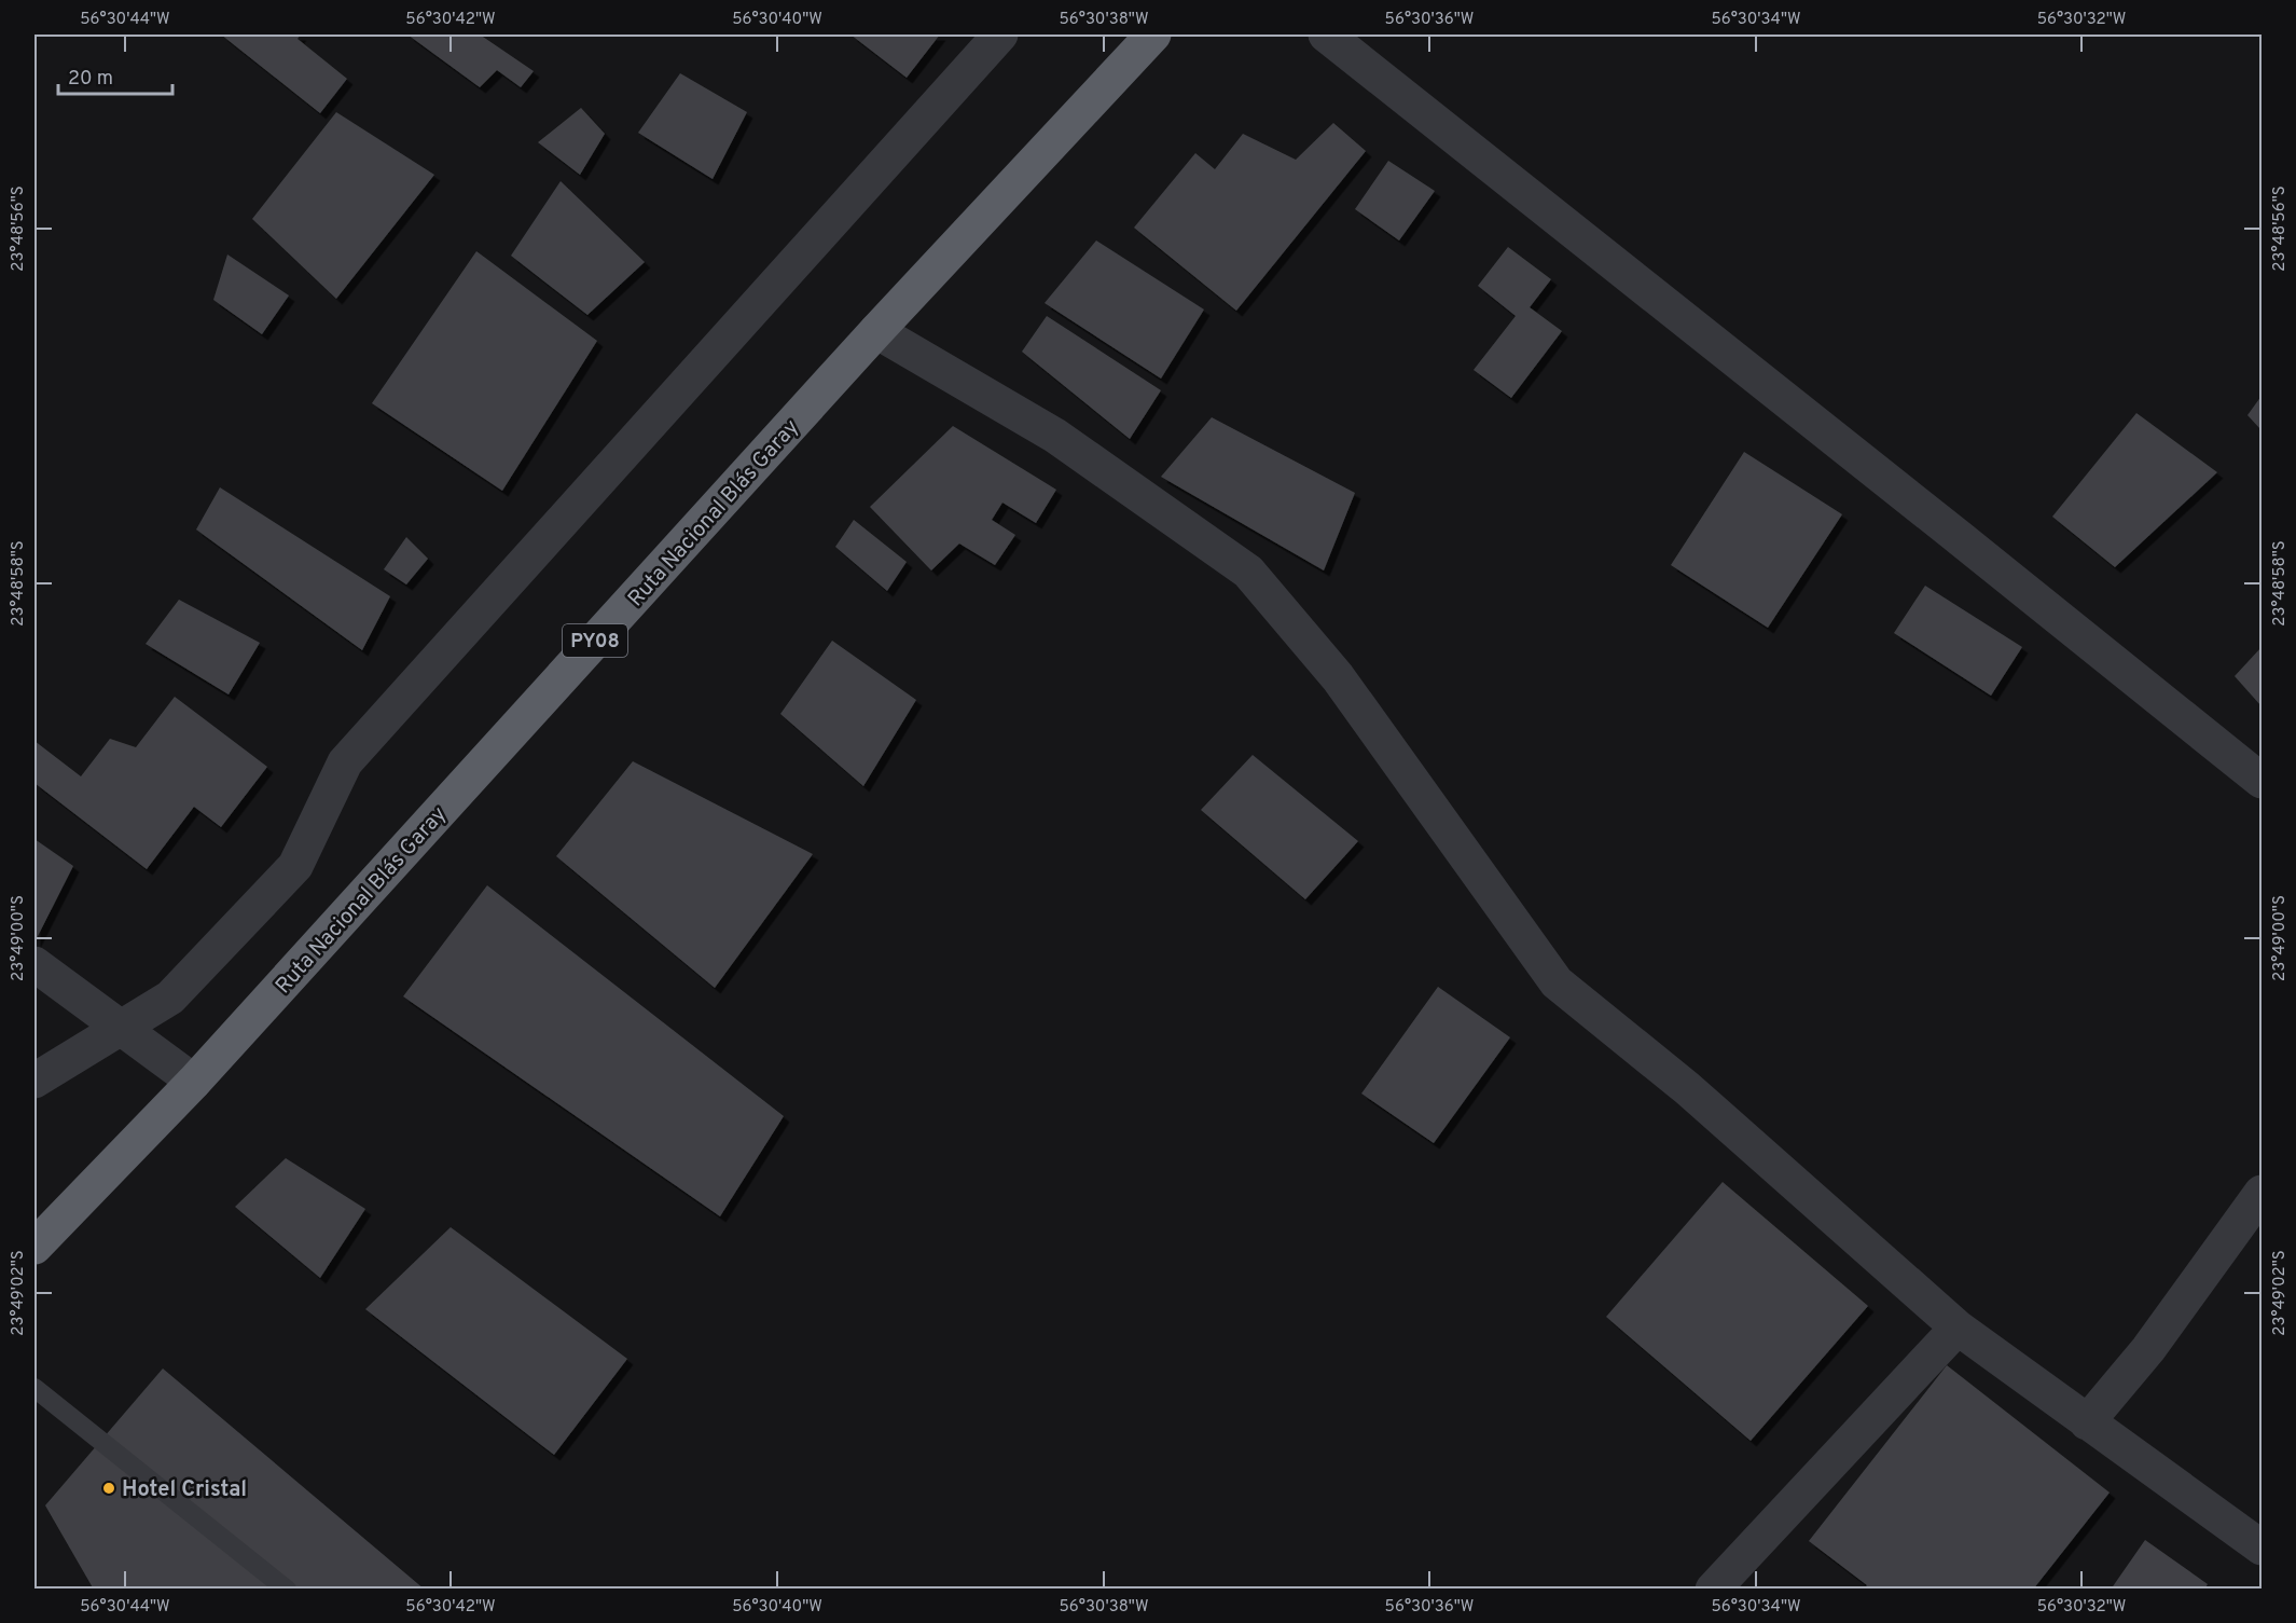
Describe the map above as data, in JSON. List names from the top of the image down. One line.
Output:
{"streets":{"highway":["Ruta Nacional Blás Garay","PY08"]},"places":["Hotel Cristal"],"scale_bar":"20 m","coordinates":["56°30'44\"W","56°30'42\"W","56°30'40\"W","56°30'38\"W","56°30'36\"W","56°30'34\"W","56°30'32\"W","23°48'56\"S","23°48'58\"S","23°49'00\"S","23°49'02\"S"]}
